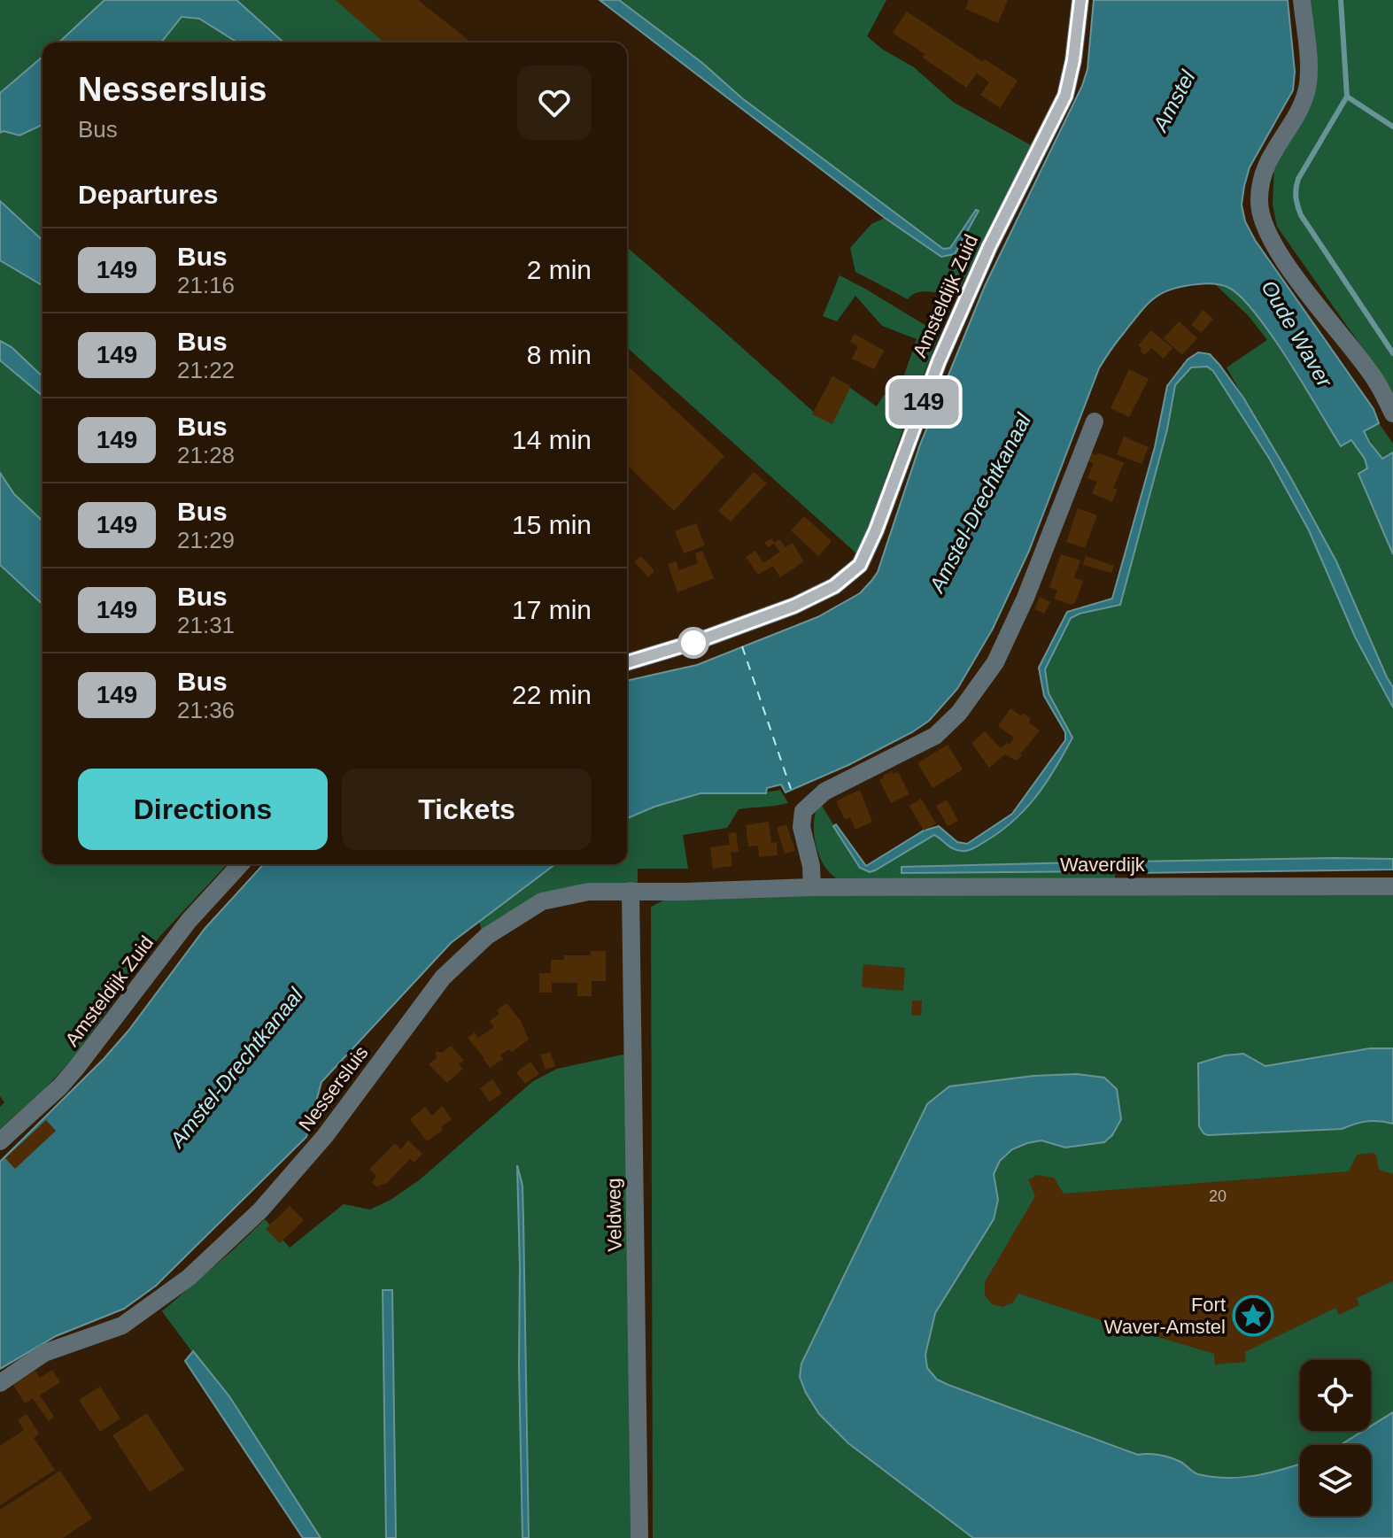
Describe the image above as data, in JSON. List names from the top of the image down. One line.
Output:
{"streets":{"street":["Amsteldijk Zuid","Waverdijk","Nessersluis","Veldweg"]},"crossings":[["Waverdijk","Nessersluis"],["Nessersluis","Veldweg"]],"water":["Amstel","Oude Waver","Amstel-Drechtkanaal"],"places":{"place":["Fort Waver-Amstel"]},"lines":["bus line 149"],"house_numbers":["20"],"page":{"on_map":"149","heading":[["Nessersluis","Bus"],"Departures"],"list":[{"mark":"149","name":"Bus","note":"21:16","value":"2 min"},{"mark":"149","name":"Bus","note":"21:22","value":"8 min"},{"mark":"149","name":"Bus","note":"21:28","value":"14 min"},{"mark":"149","name":"Bus","note":"21:29","value":"15 min"},{"mark":"149","name":"Bus","note":"21:31","value":"17 min"},{"mark":"149","name":"Bus","note":"21:36","value":"22 min"}],"buttons":["Directions","Tickets"]}}
